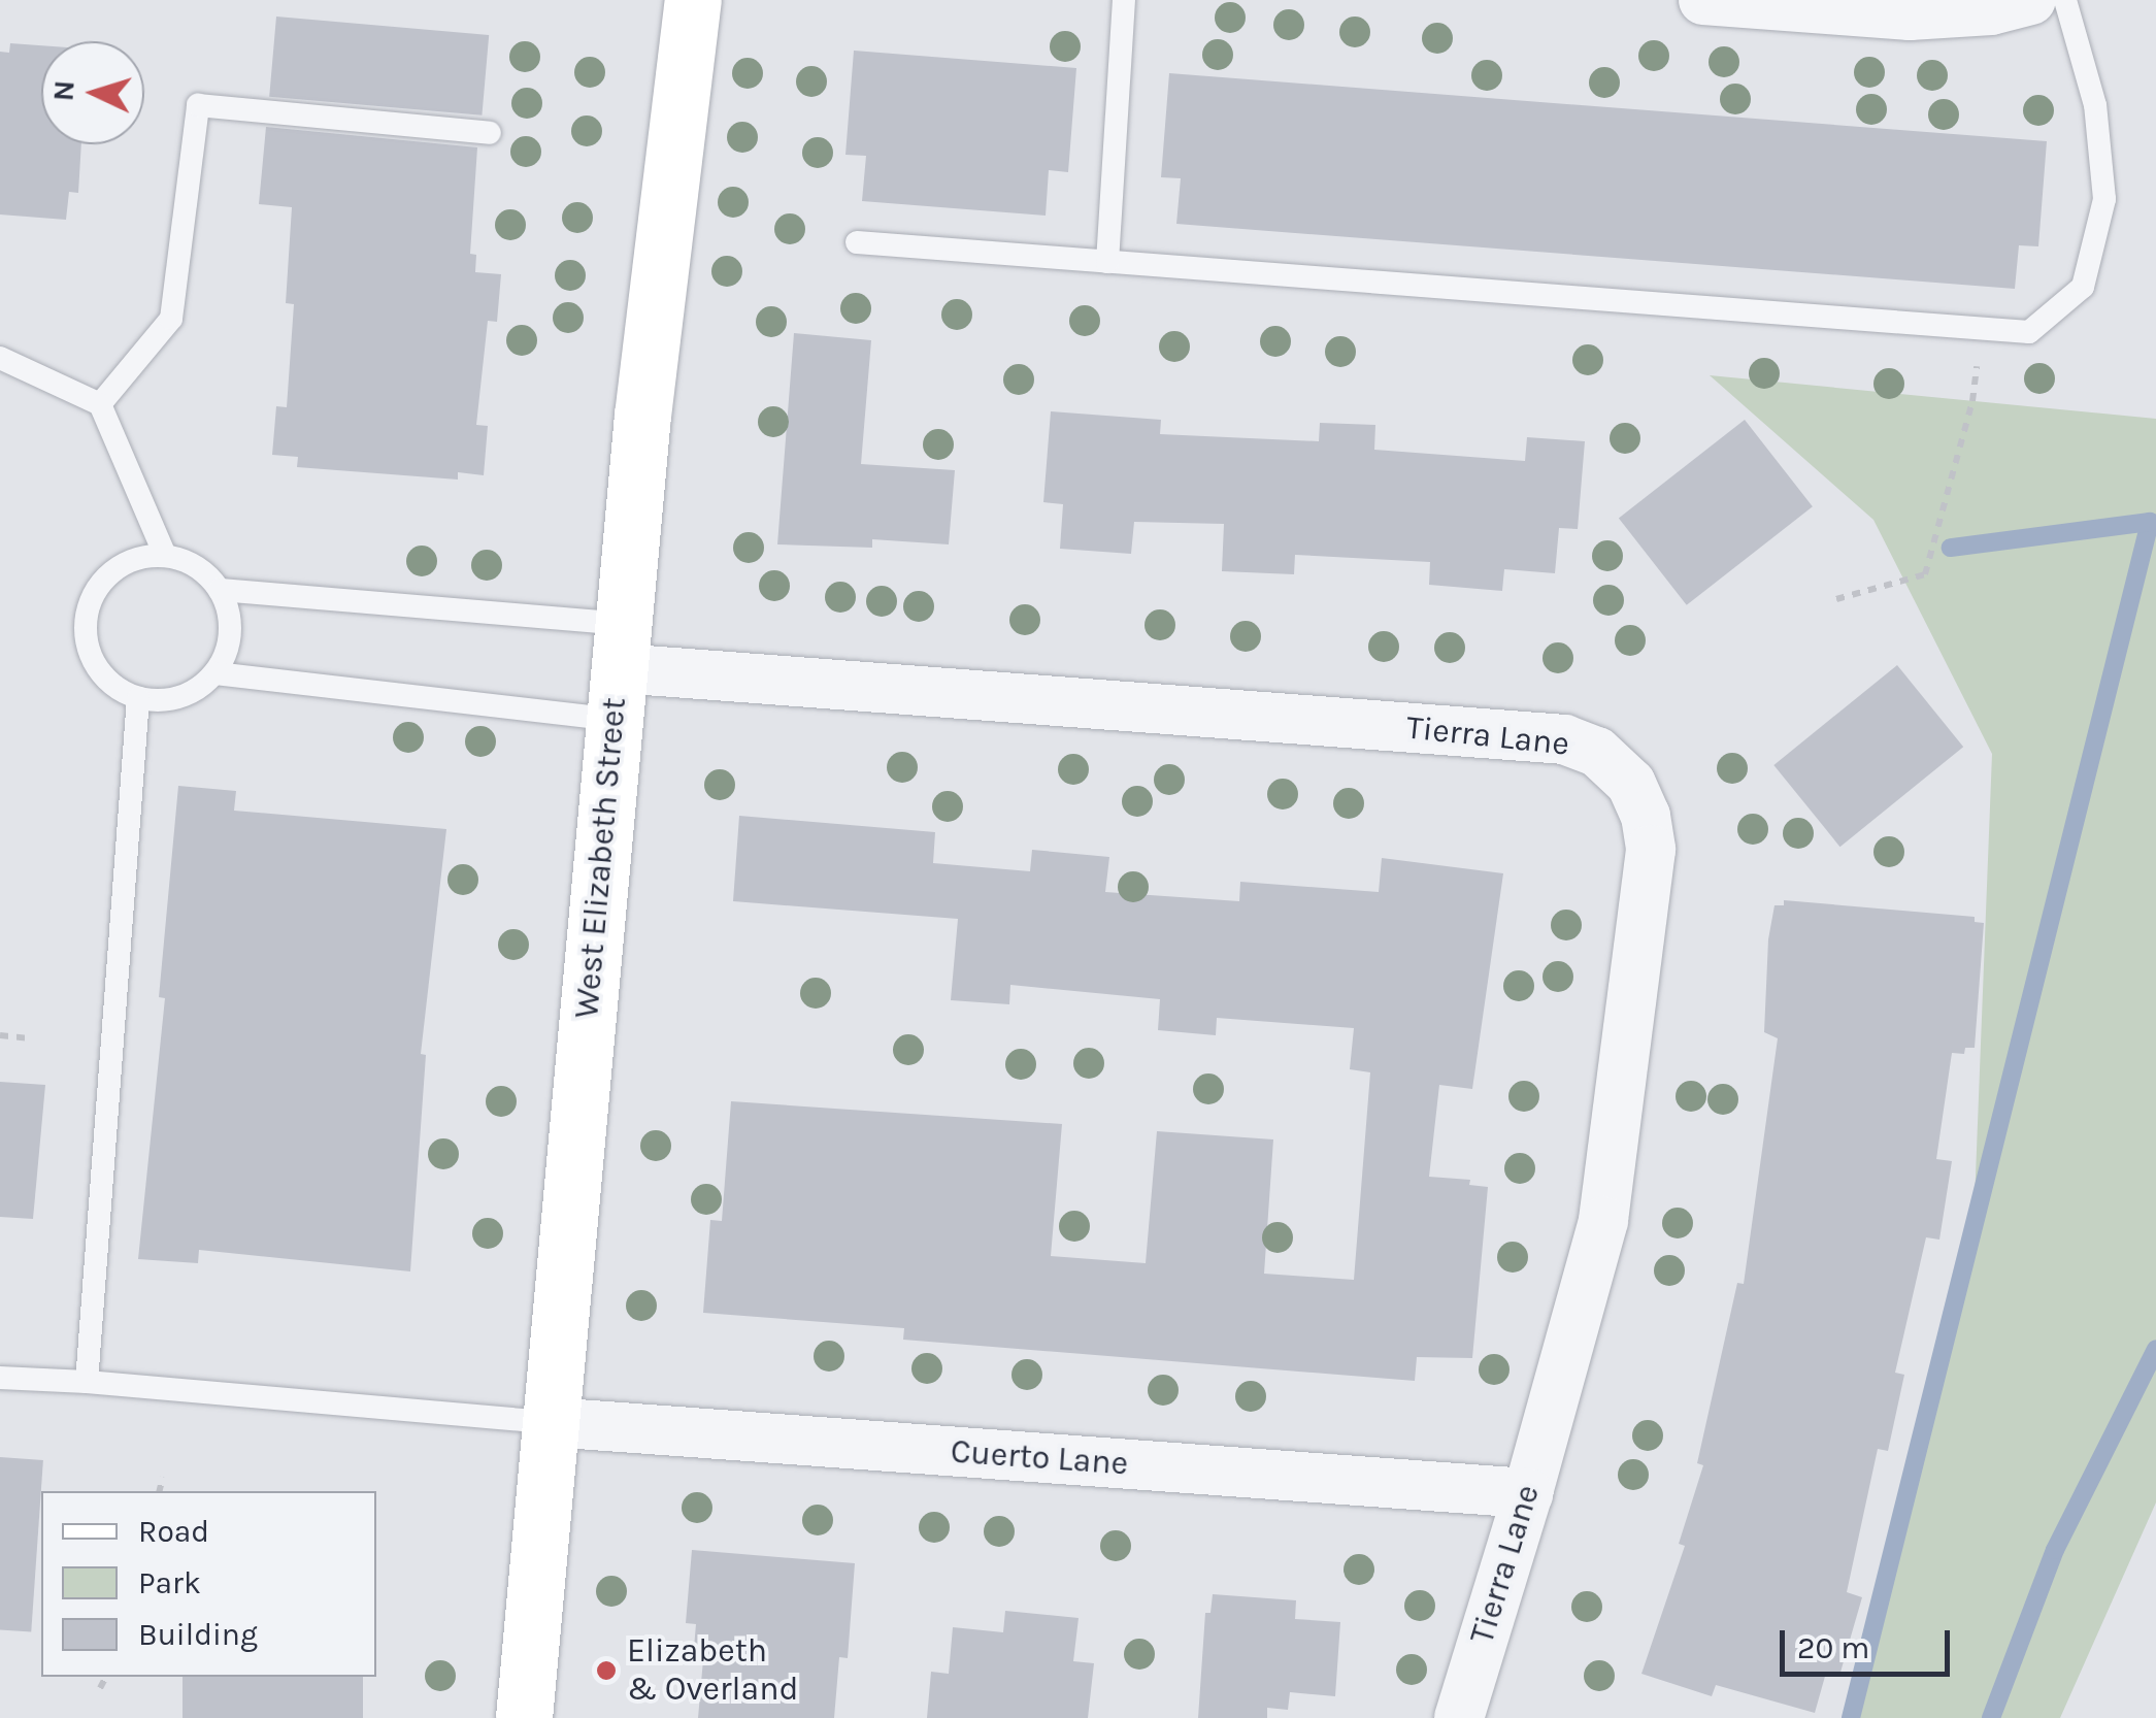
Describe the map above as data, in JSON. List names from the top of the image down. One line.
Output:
{"streets":{"main road":["West Elizabeth Street"],"street":["Tierra Lane","Cuerto Lane"]},"crossings":[["Tierra Lane","West Elizabeth Street"],["Tierra Lane","Cuerto Lane"],["West Elizabeth Street","Cuerto Lane"]],"places":["Elizabeth & Overland"],"legend":["Road","Park","Building"],"scale_bar":"20 m","north":"left"}
